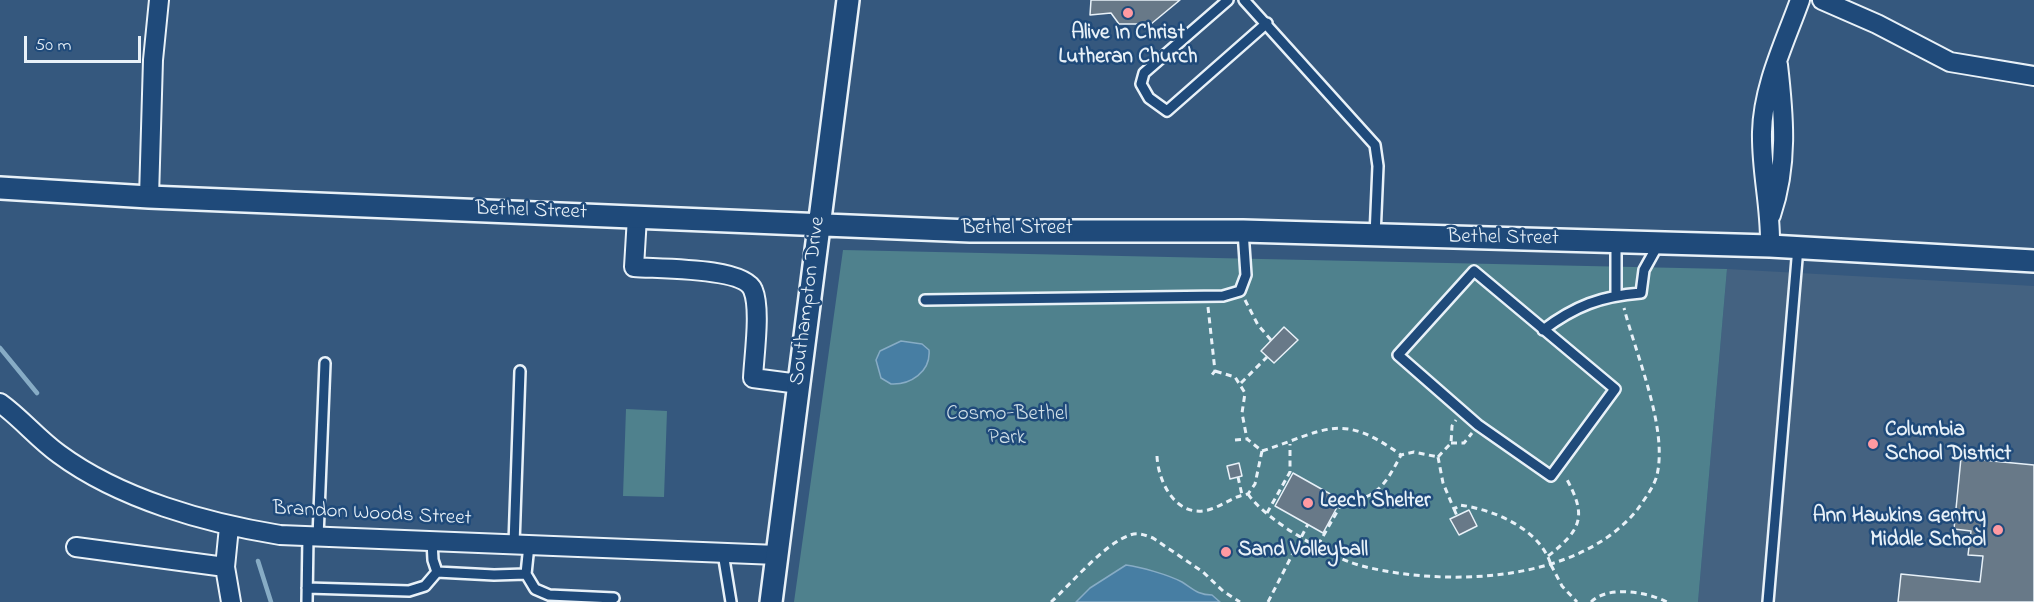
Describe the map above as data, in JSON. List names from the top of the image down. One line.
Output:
{"streets":{"street":["Bethel Street","Southampton Drive","Brandon Woods Street"]},"crossings":[["Bethel Street","Southampton Drive"],["Southampton Drive","Brandon Woods Street"]],"parks":["Cosmo-Bethel Park"],"places":["Alive In Christ Lutheran Church","Columbia School District","Leech Shelter","Ann Hawkins Gentry Middle School","Sand Volleyball"],"scale_bar":"50 m"}
